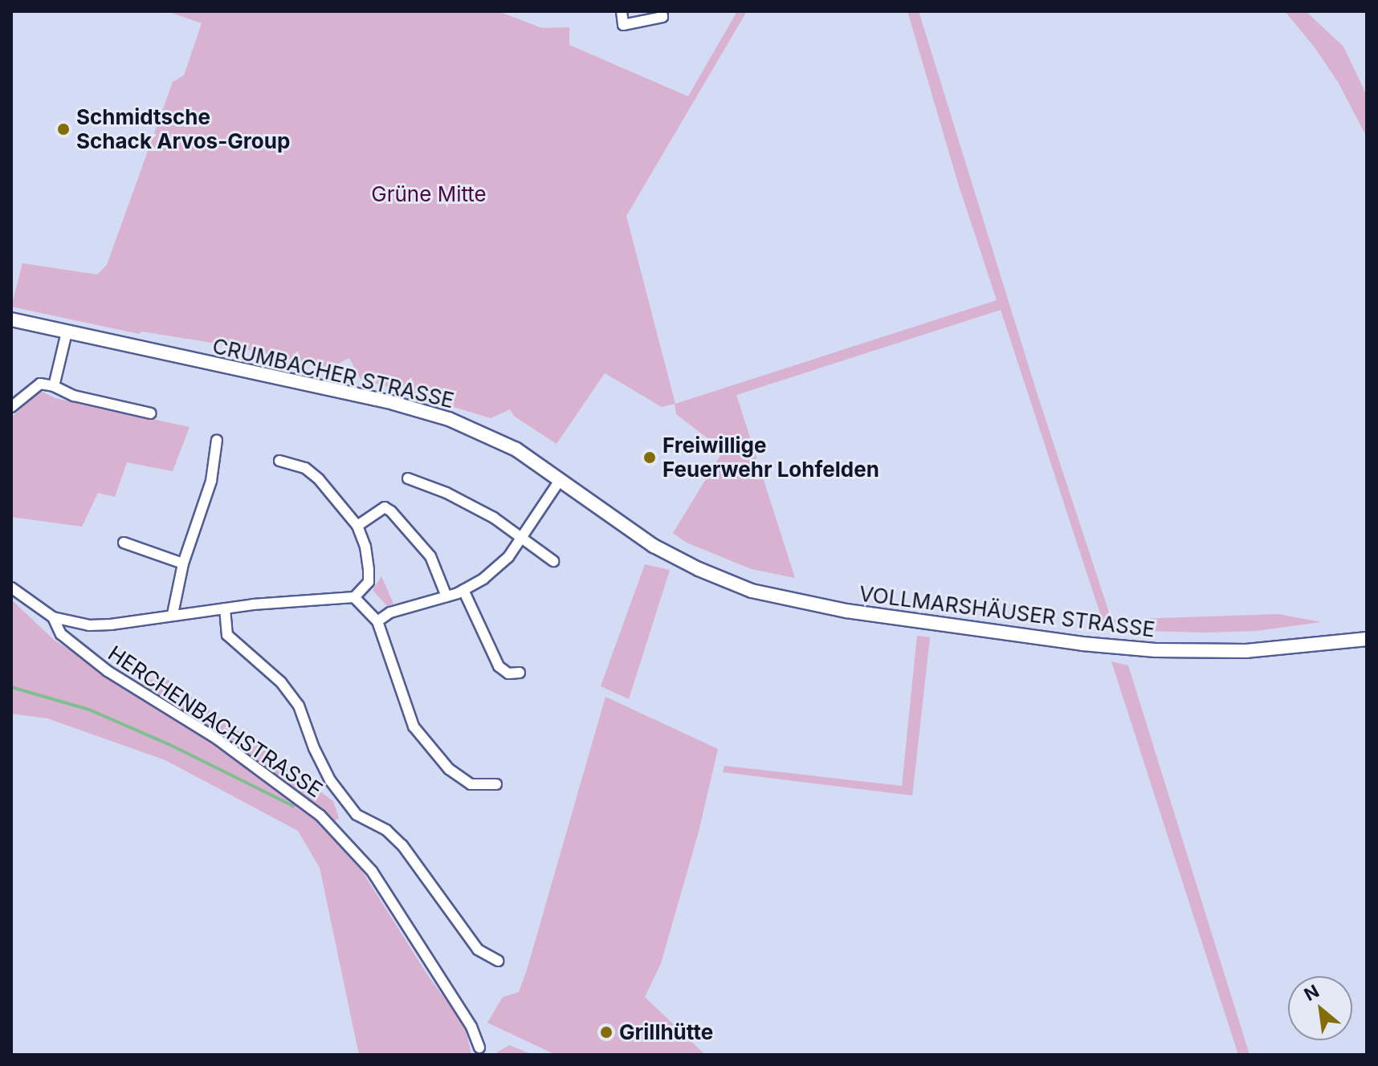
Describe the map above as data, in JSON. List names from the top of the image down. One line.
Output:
{"streets":{"main road":["CRUMBACHER STRASSE","VOLLMARSHÄUSER STRASSE"],"street":["HERCHENBACHSTRASSE"]},"crossings":[["CRUMBACHER STRASSE","VOLLMARSHÄUSER STRASSE"]],"parks":["Grüne Mitte"],"places":["Schmidtsche Schack Arvos-Group","Freiwillige Feuerwehr Lohfelden","Grillhütte"],"north":"top left"}
